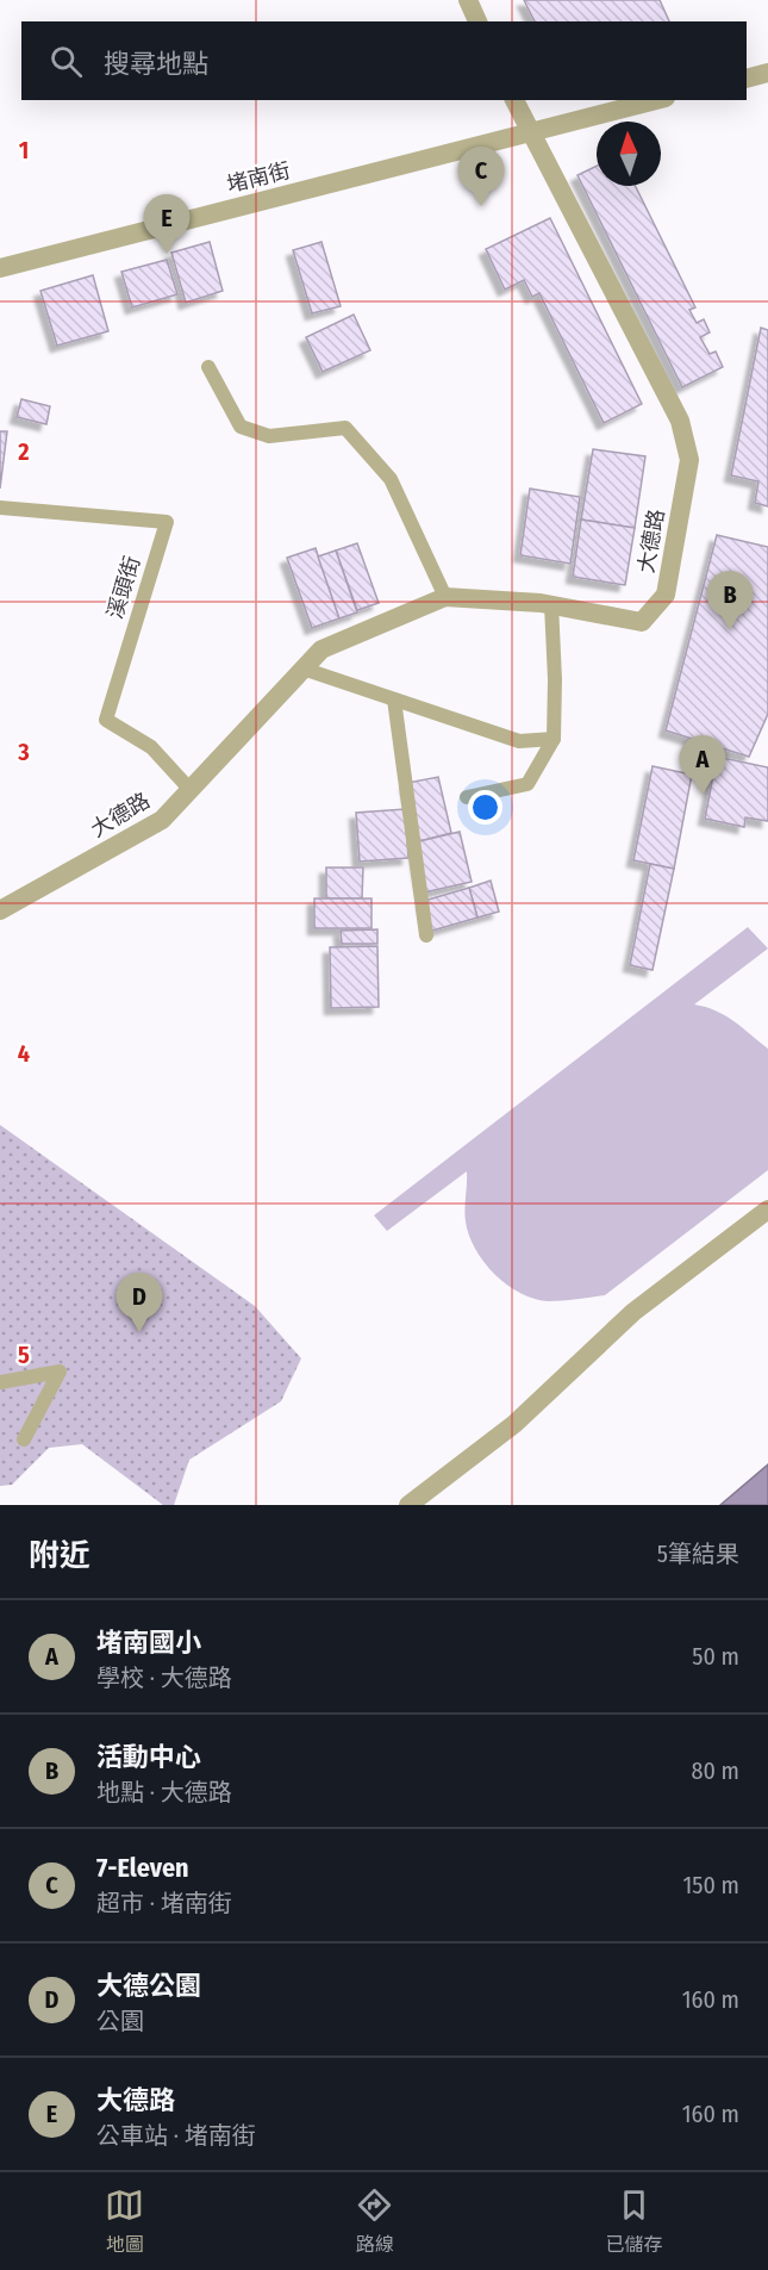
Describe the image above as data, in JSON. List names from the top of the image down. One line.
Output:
{"streets":{"street":["堵南街","大德路"],"lane":["溪頭街"]},"crossings":[["堵南街","大德路"],["大德路","溪頭街"]],"north":"top","page":{"search":"搜尋地點","pins":["C","E","B","A","D"],"heading":["附近","5筆結果"],"list":[{"mark":"A","name":"堵南國小","note":"學校 · 大德路","value":"50 m"},{"mark":"B","name":"活動中心","note":"地點 · 大德路","value":"80 m"},{"mark":"C","name":"7-Eleven","note":"超市 · 堵南街","value":"150 m"},{"mark":"D","name":"大德公園","note":"公園","value":"160 m"},{"mark":"E","name":"大德路","note":"公車站 · 堵南街","value":"160 m"}],"nav":["地圖","路線","已儲存"]},"grid":{"rows":["1","2","3","4","5"]}}
